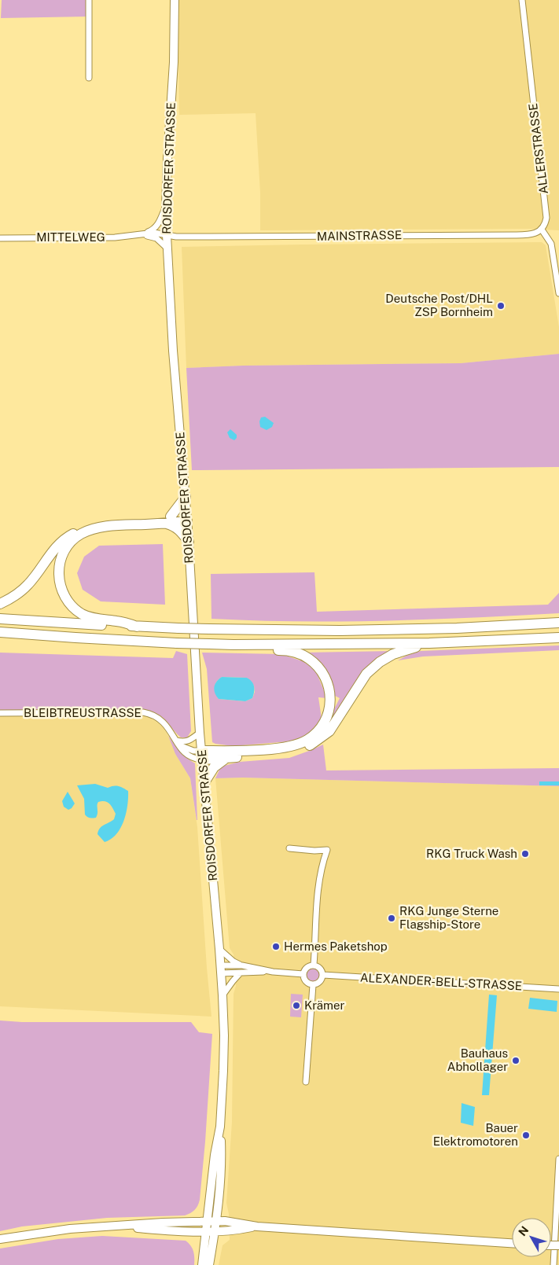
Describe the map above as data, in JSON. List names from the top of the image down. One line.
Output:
{"streets":{"main road":["ROISDORFER STRASSE"],"street":["ALLERSTRASSE","MAINSTRASSE","MITTELWEG","BLEIBTREUSTRASSE","ALEXANDER-BELL-STRASSE"]},"crossings":[["ALLERSTRASSE","MAINSTRASSE"],["ROISDORFER STRASSE","MITTELWEG"],["ROISDORFER STRASSE","BLEIBTREUSTRASSE"],["MAINSTRASSE","MITTELWEG"]],"places":["Deutsche Post/DHL ZSP Bornheim","RKG Truck Wash","RKG Junge Sterne Flagship-Store","Hermes Paketshop","Krämer","Bauhaus Abhollager","Bauer Elektromotoren"],"north":"top left"}
